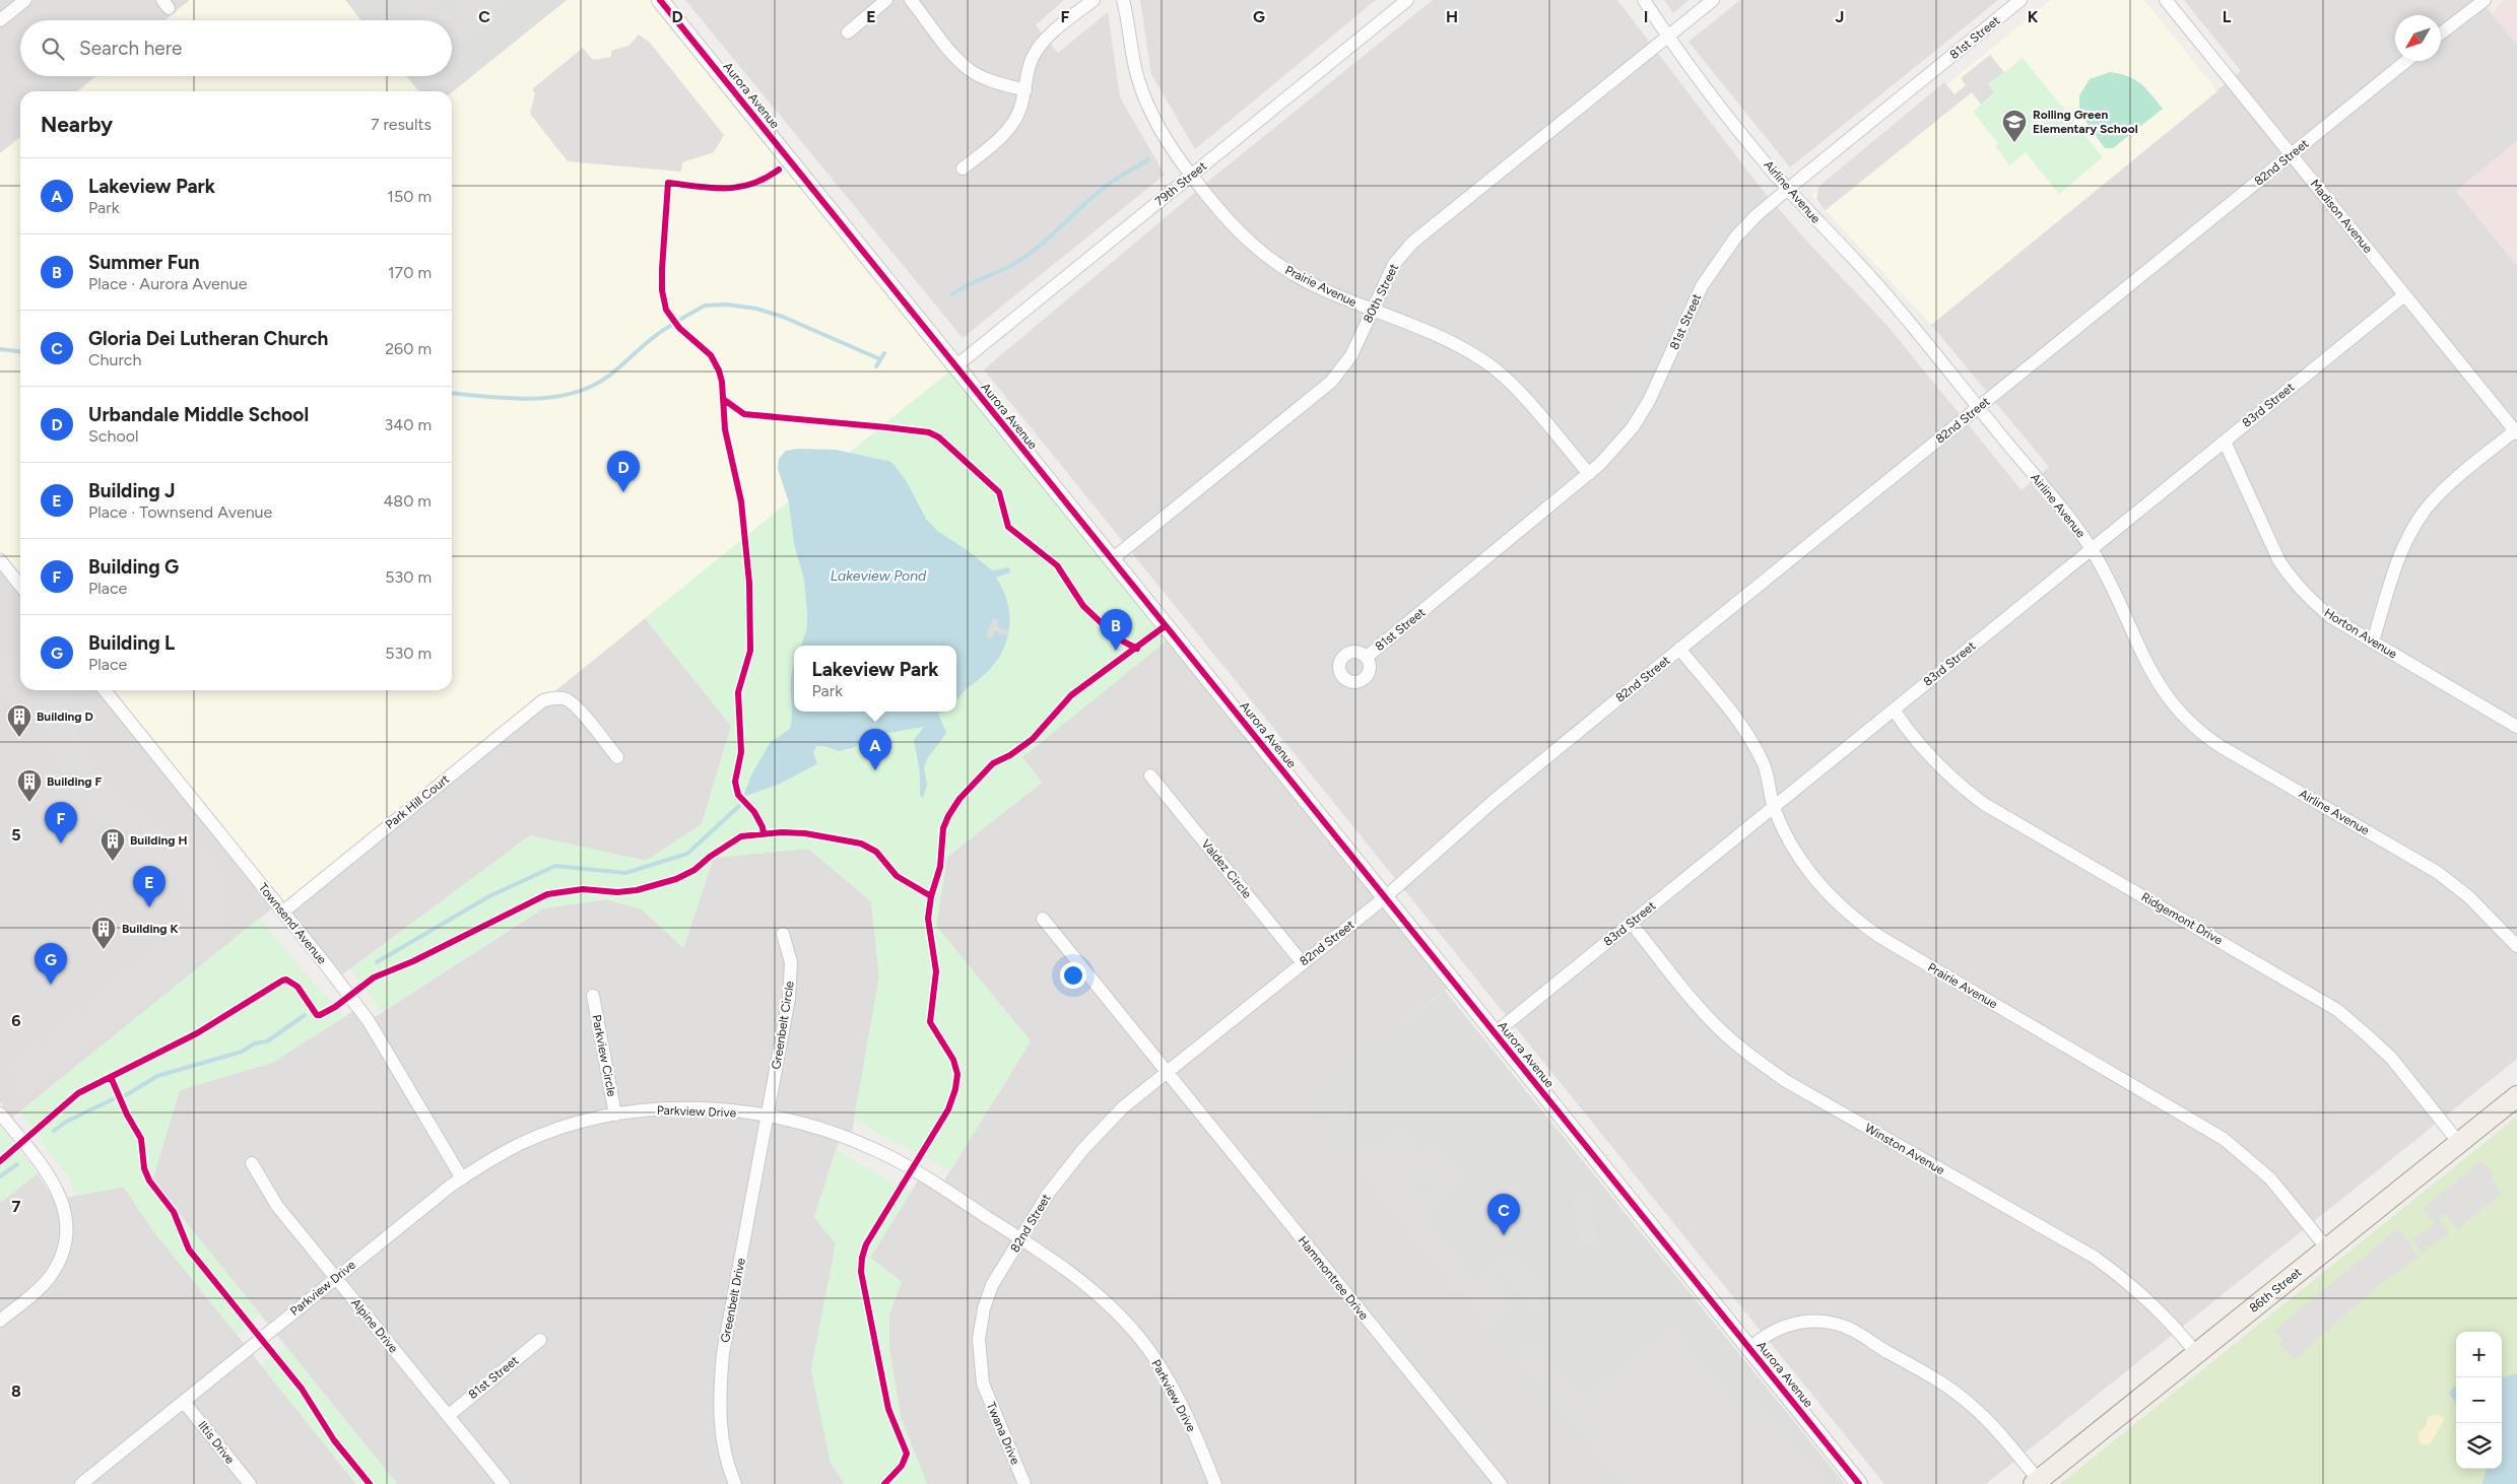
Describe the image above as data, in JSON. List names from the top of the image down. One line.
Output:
{"streets":{"main road":["86th Street"],"street":["81st Street","Aurora Avenue","82nd Street","79th Street","Airline Avenue","Madison Avenue","Prairie Avenue","80th Street","83rd Street","Horton Avenue","Park Hill Court","Valdez Circle","Ridgemont Drive","Townsend Avenue","Greenbelt Circle","Parkview Circle","Parkview Drive","Winston Avenue","Hammontree Drive","Greenbelt Drive","Alpine Drive","Twana Drive","Iltis Drive"]},"crossings":[["81st Street","Airline Avenue"],["81st Street","Prairie Avenue"],["81st Street","Alpine Drive"],["Aurora Avenue","82nd Street"],["Aurora Avenue","79th Street"],["Aurora Avenue","80th Street"],["Aurora Avenue","83rd Street"],["82nd Street","Airline Avenue"],["82nd Street","Madison Avenue"],["82nd Street","Prairie Avenue"],["82nd Street","Valdez Circle"],["82nd Street","Parkview Drive"],["82nd Street","Hammontree Drive"],["82nd Street","Twana Drive"],["79th Street","Prairie Avenue"],["Airline Avenue","80th Street"],["Airline Avenue","83rd Street"],["Madison Avenue","83rd Street"],["Prairie Avenue","80th Street"],["Prairie Avenue","83rd Street"],["Prairie Avenue","86th Street"],["83rd Street","Horton Avenue"],["83rd Street","Ridgemont Drive"],["83rd Street","Winston Avenue"],["Park Hill Court","Townsend Avenue"],["Ridgemont Drive","86th Street"],["Townsend Avenue","Parkview Drive"],["Greenbelt Circle","Parkview Drive"],["Greenbelt Circle","Greenbelt Drive"],["Parkview Circle","Parkview Drive"],["Parkview Drive","Greenbelt Drive"],["Parkview Drive","Alpine Drive"],["Parkview Drive","Iltis Drive"],["Winston Avenue","86th Street"]],"water":["Lakeview Pond"],"places":{"school or university":["Rolling Green Elementary School"],"building":["Building D","Building F","Building H","Building K"]},"north":"bottom left","page":{"search":"Search here","heading":["Nearby","7 results"],"list":[{"mark":"A","name":"Lakeview Park","note":"Park","value":"150 m"},{"mark":"B","name":"Summer Fun","note":"Place · Aurora Avenue","value":"170 m"},{"mark":"C","name":"Gloria Dei Lutheran Church","note":"Church","value":"260 m"},{"mark":"D","name":"Urbandale Middle School","note":"School","value":"340 m"},{"mark":"E","name":"Building J","note":"Place · Townsend Avenue","value":"480 m"},{"mark":"F","name":"Building G","note":"Place","value":"530 m"},{"mark":"G","name":"Building L","note":"Place","value":"530 m"}],"pins":["D","B","A","F","E","G","C"],"popup":["Lakeview Park","Park"],"map_buttons":["+","−"]},"grid":{"columns":["C","D","E","F","G","H","I","J","K","L"],"rows":["5","6","7","8"]}}
